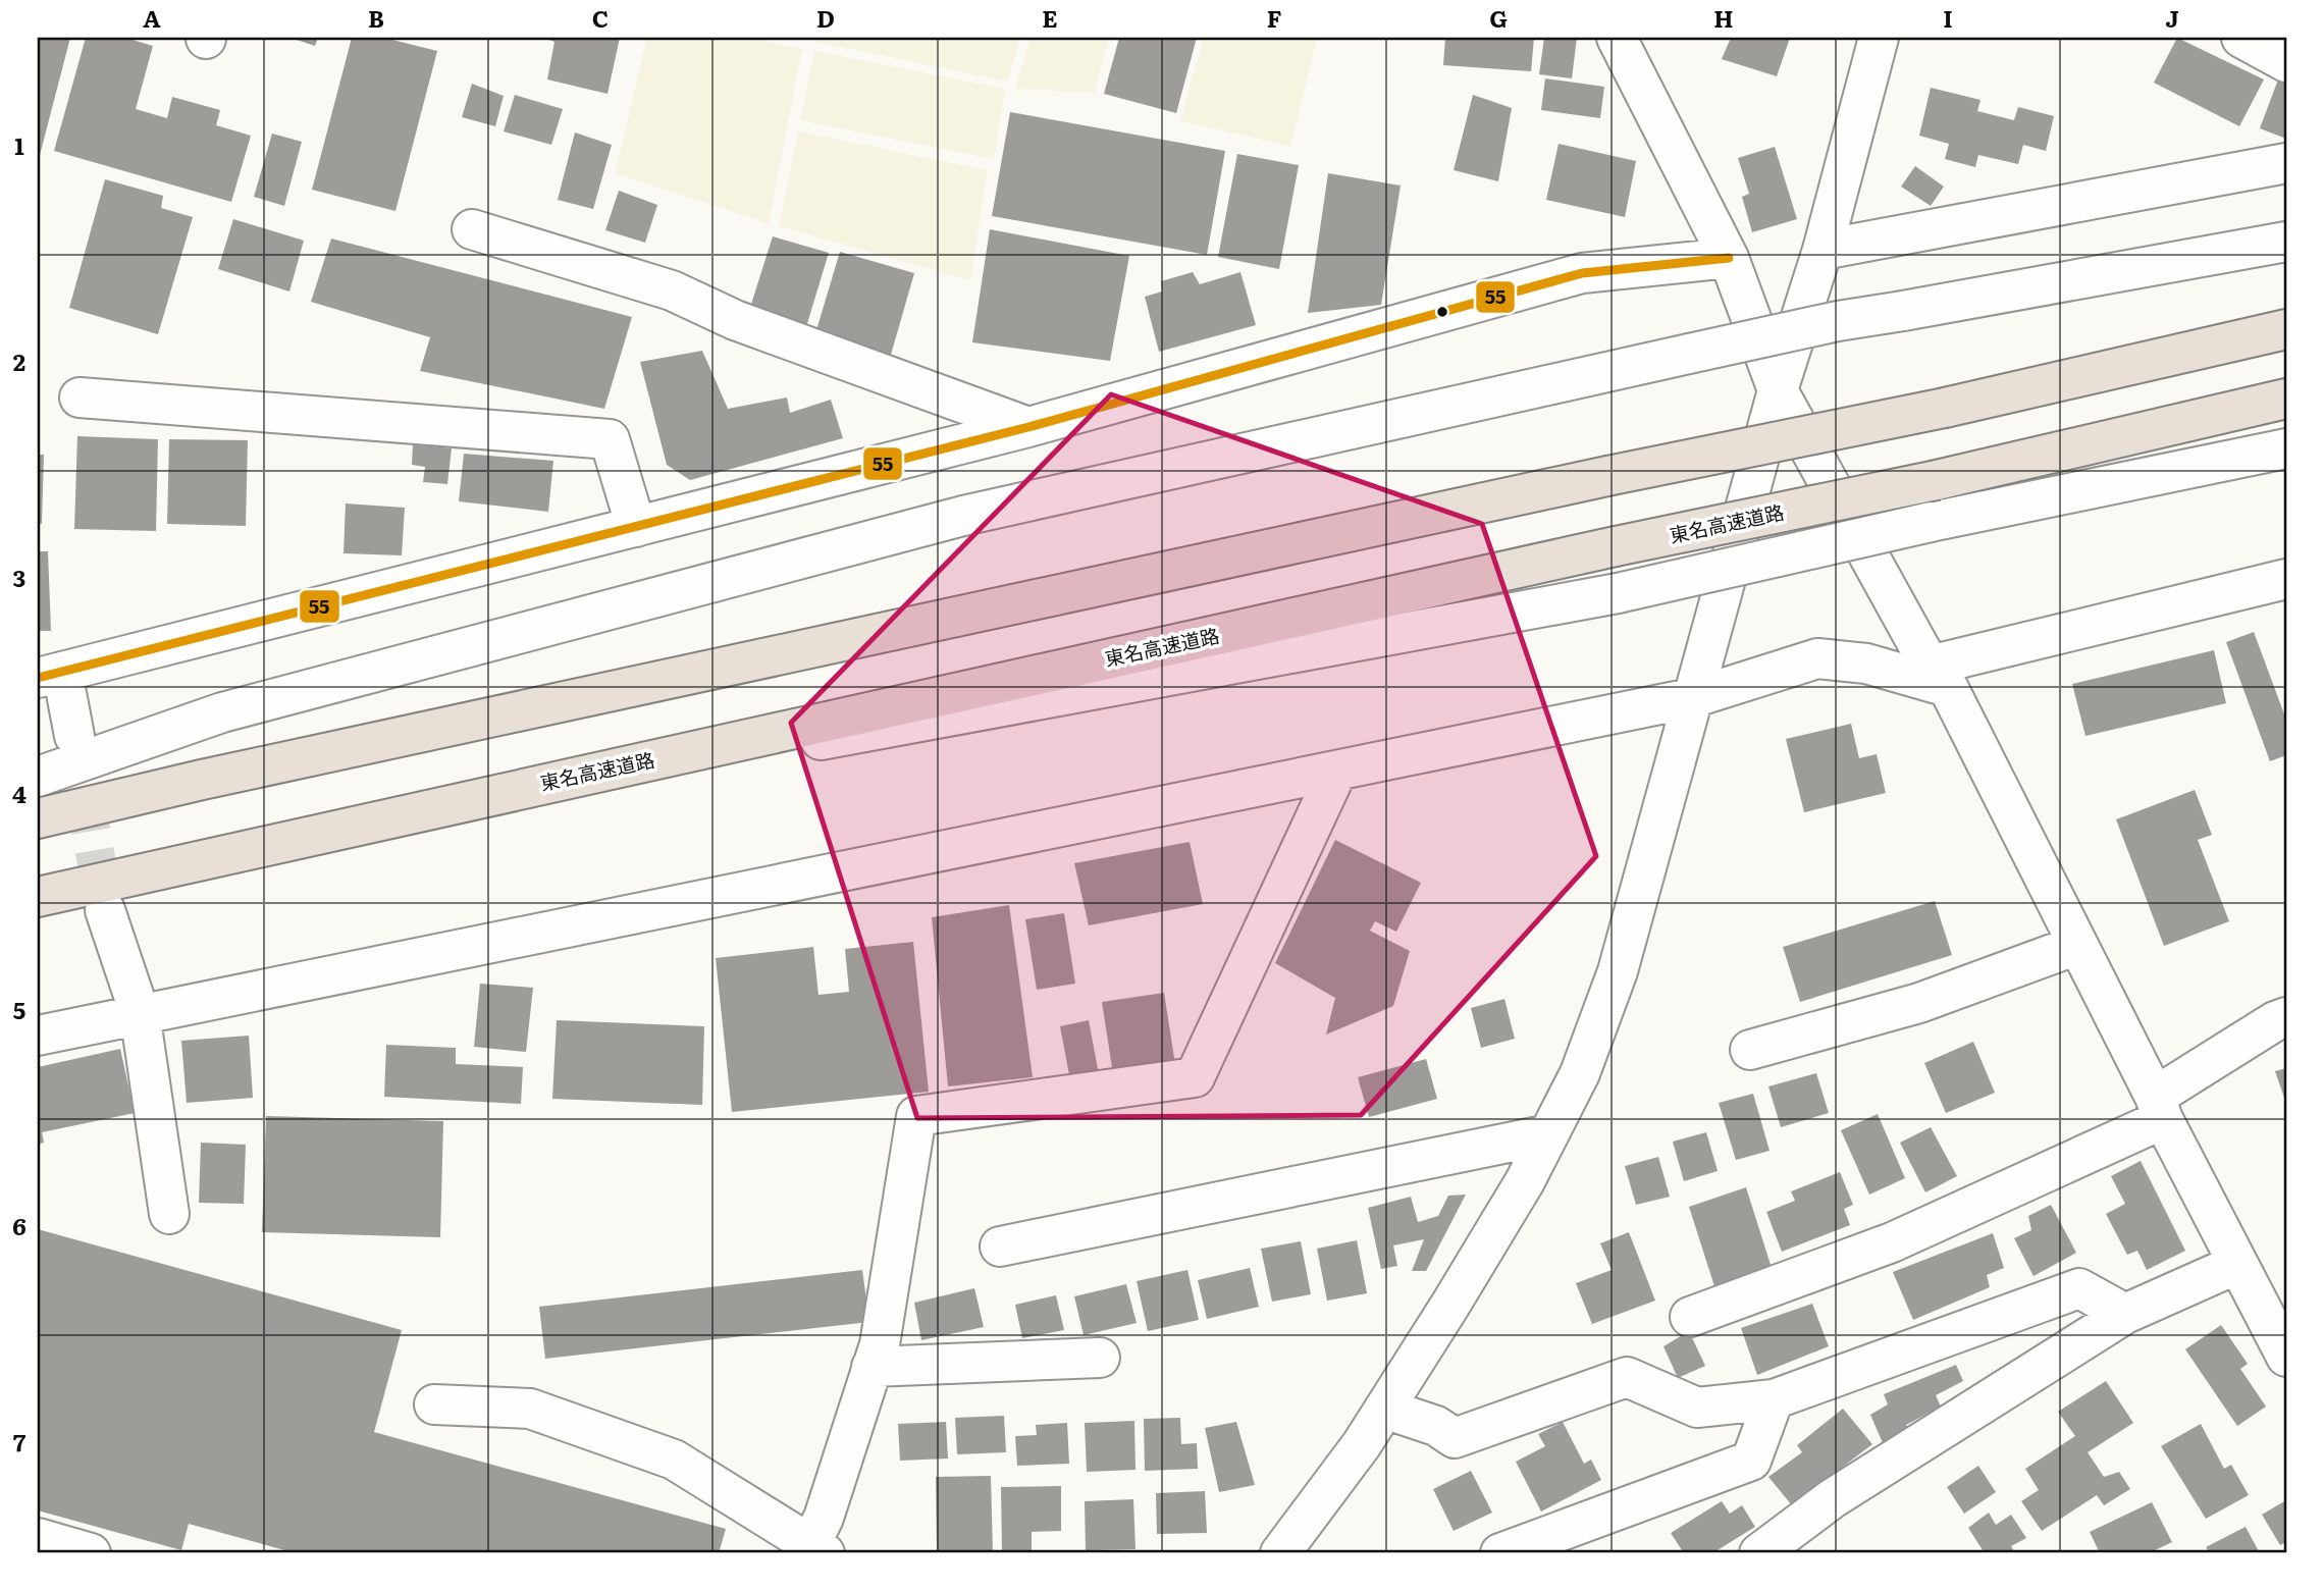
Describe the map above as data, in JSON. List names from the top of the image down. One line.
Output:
{"streets":{"highway":["東名高速道路"]},"lines":["transit line 55"],"grid":{"columns":["A","B","C","D","E","F","G","H","I","J"],"rows":["1","2","3","4","5","6","7"]}}
